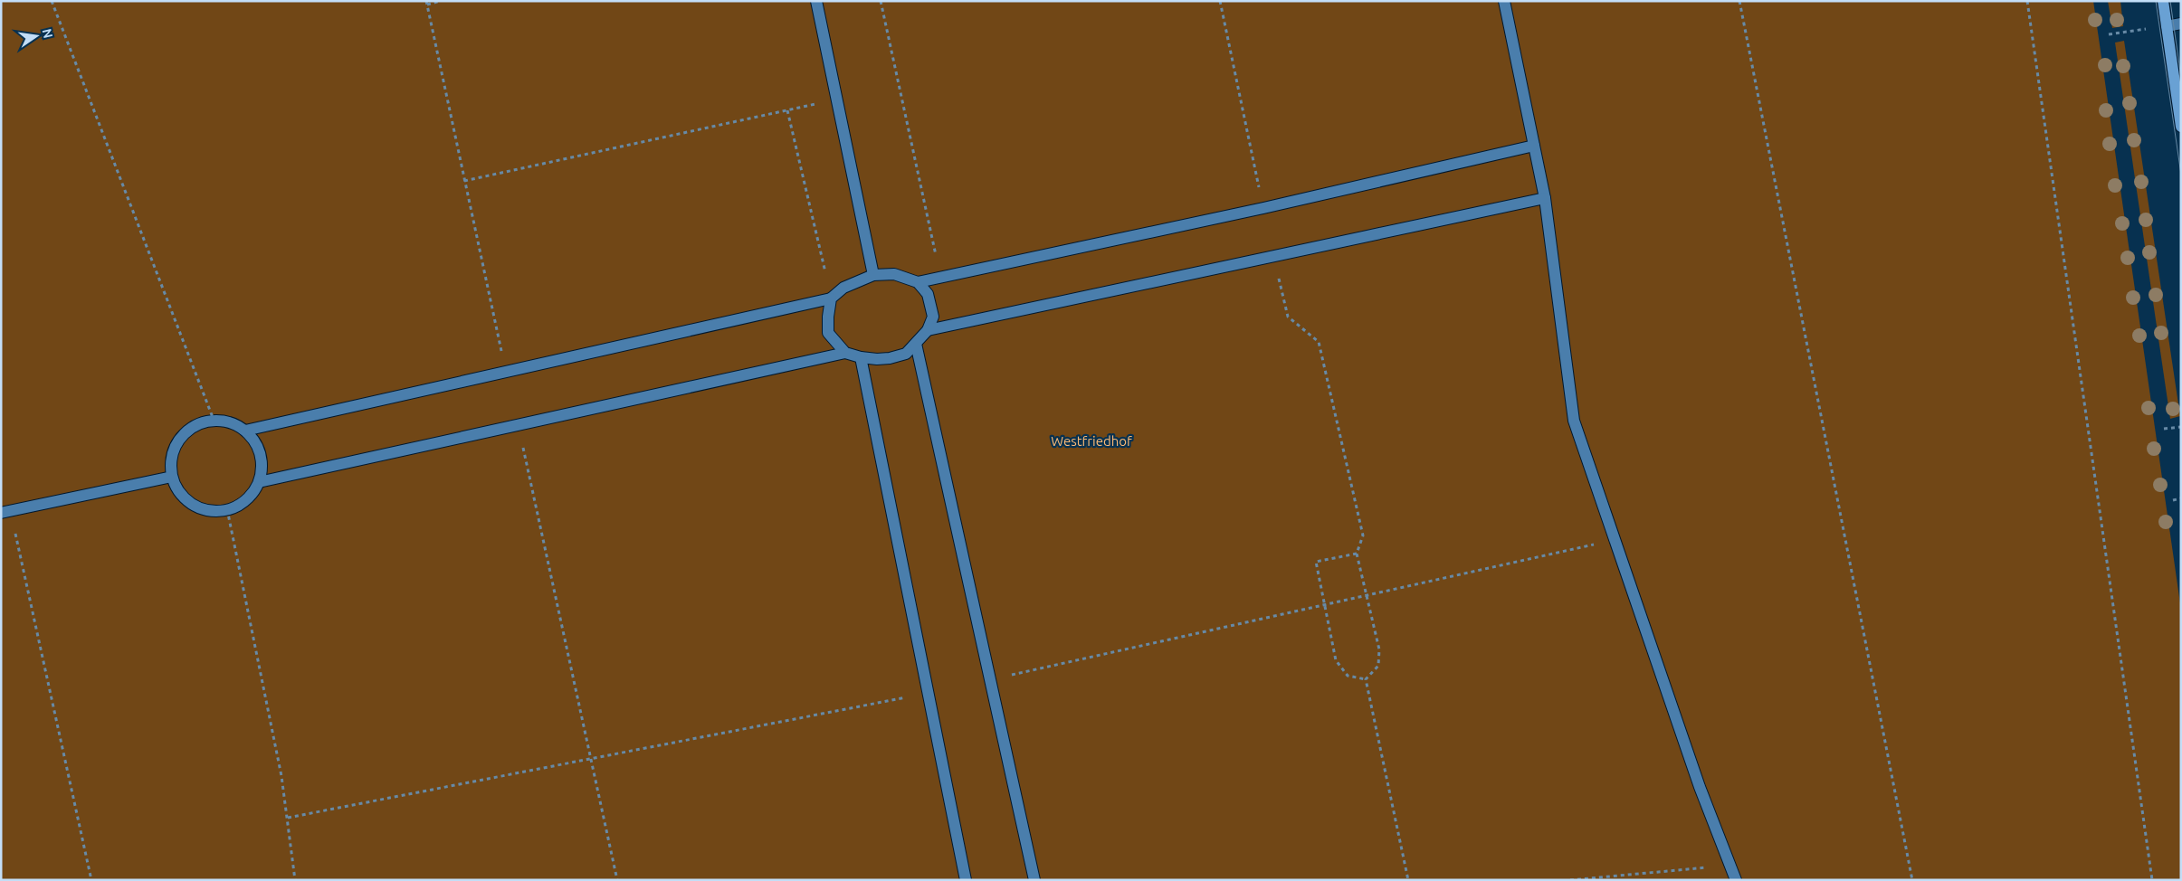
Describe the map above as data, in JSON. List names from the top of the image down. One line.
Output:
{"parks":["Westfriedhof"],"north":"right"}
